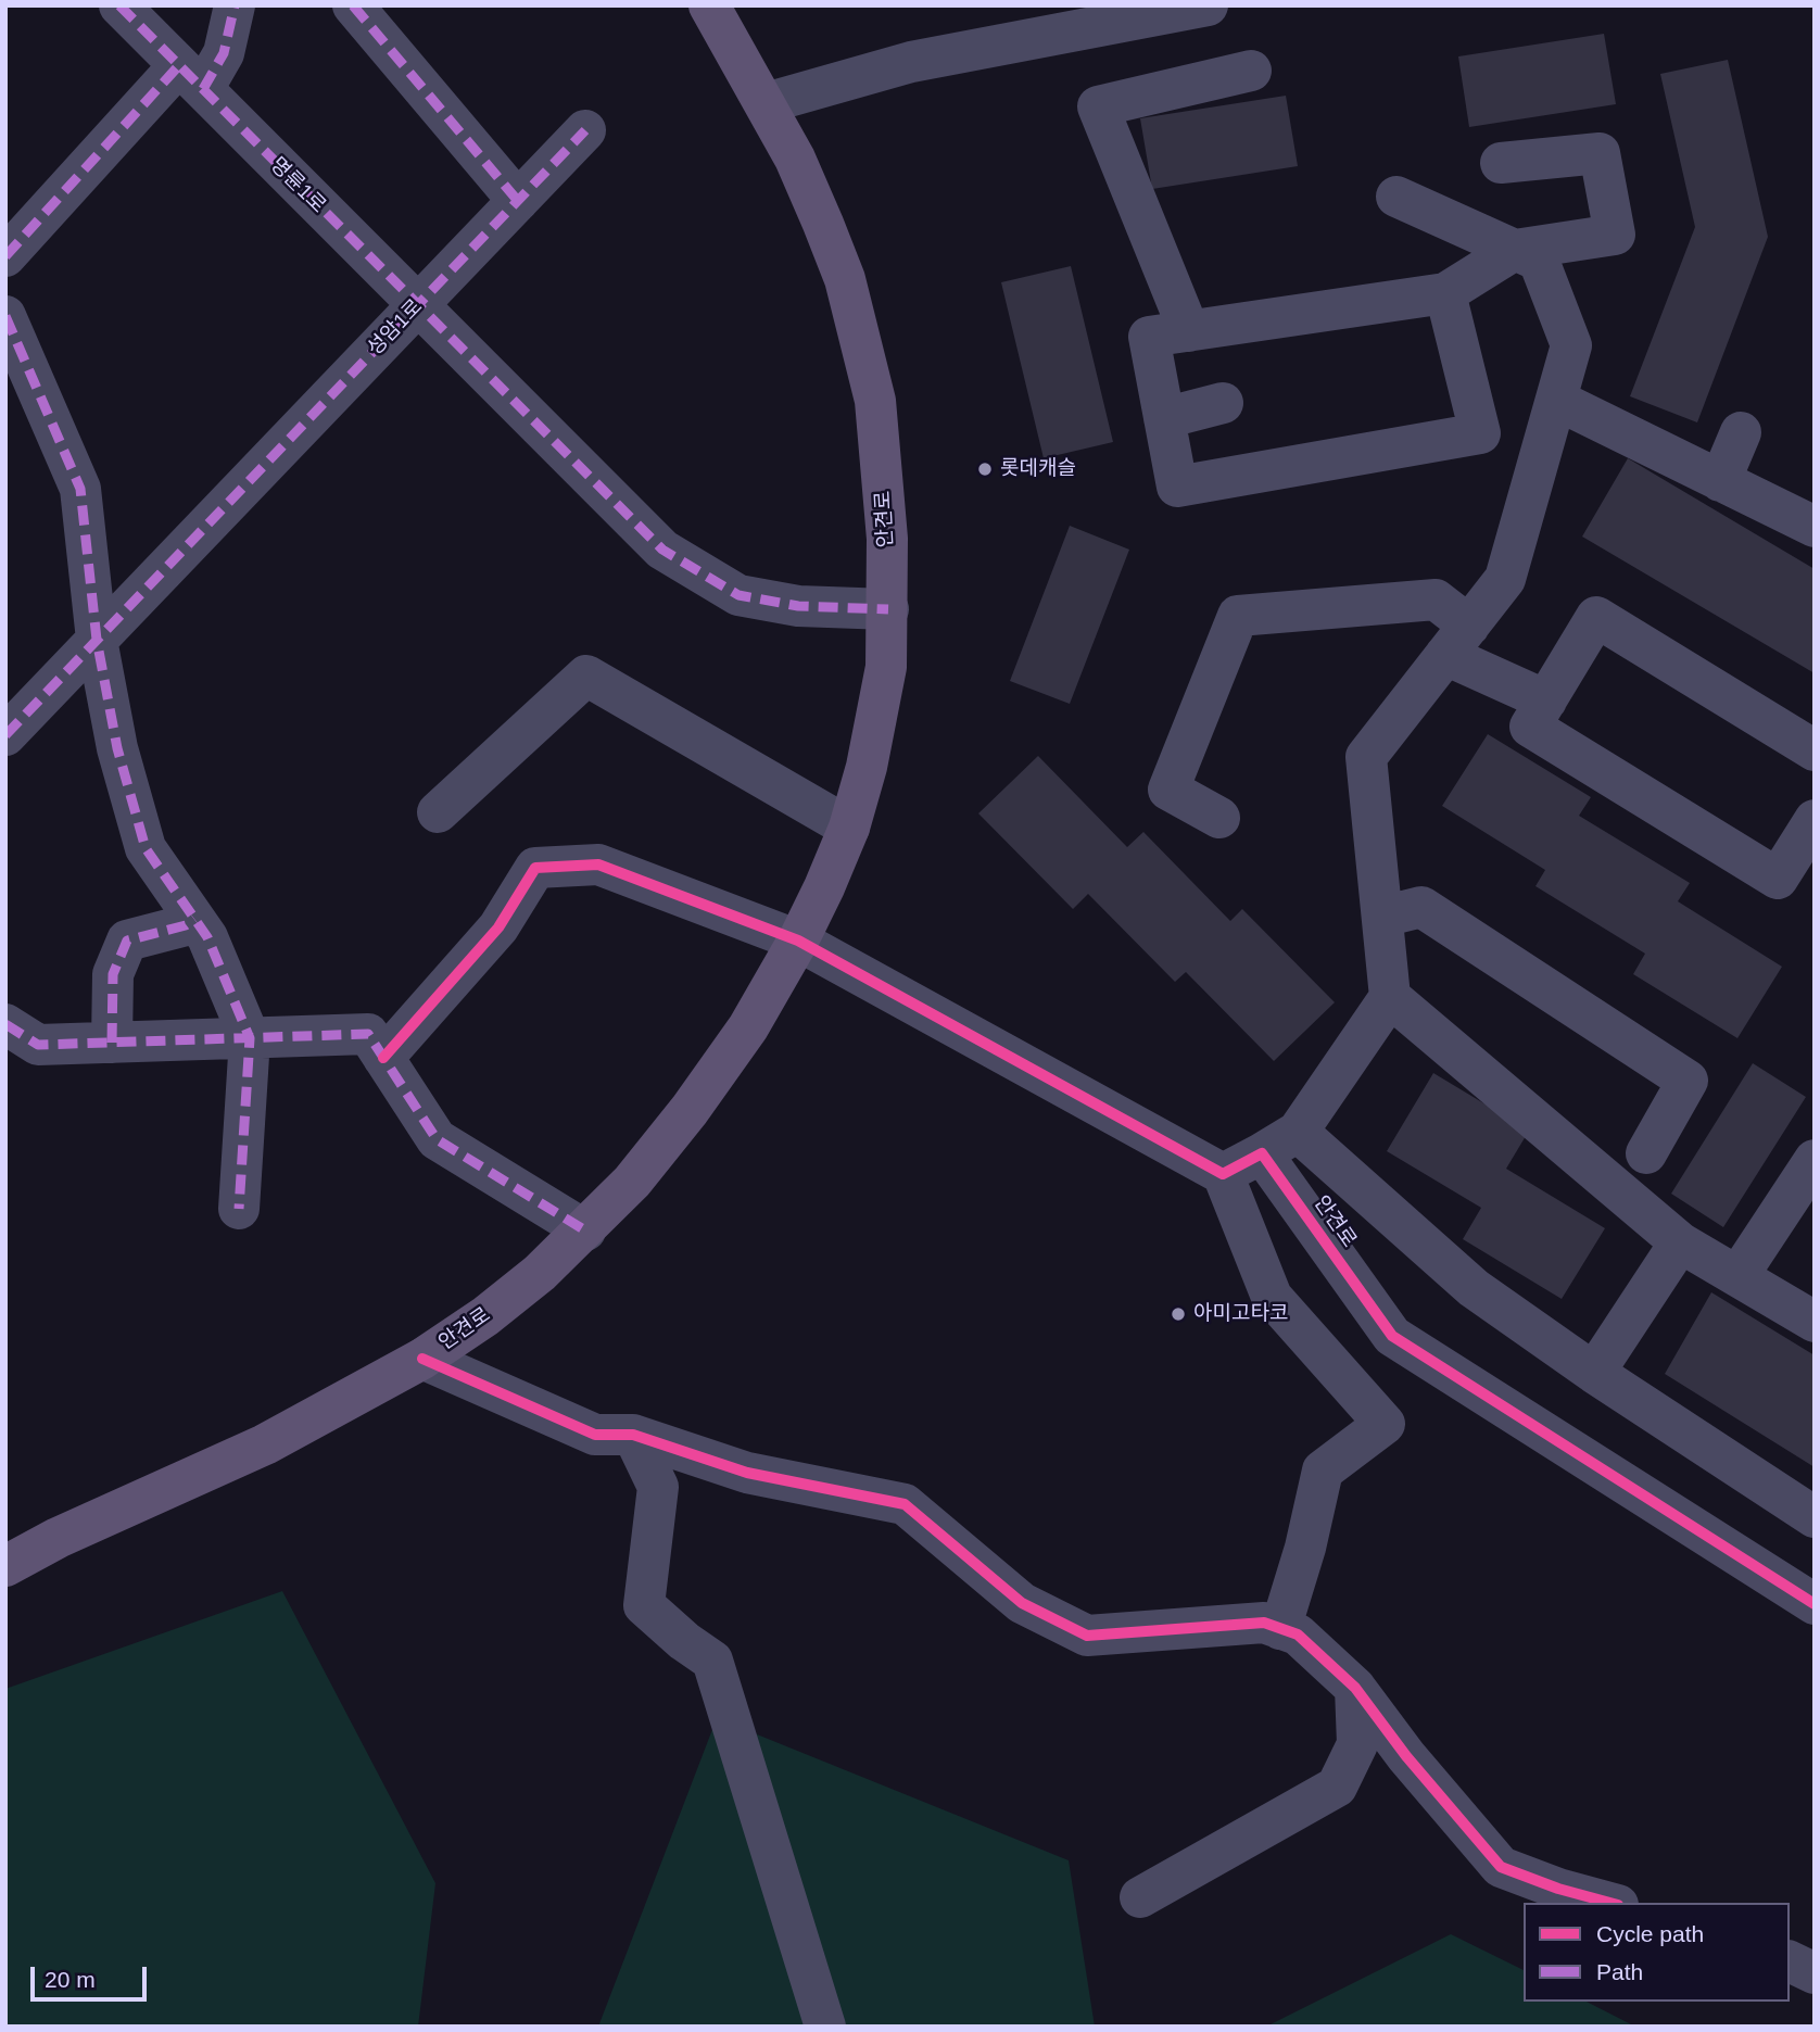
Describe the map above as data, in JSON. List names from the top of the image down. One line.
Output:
{"streets":{"main road":["안견로"],"street":["명륜1로","성암1로"]},"crossings":[["명륜1로","성암1로"],["명륜1로","안견로"]],"places":["롯데캐슬","아미고타코"],"legend":["Cycle path","Path"],"scale_bar":"20 m"}
